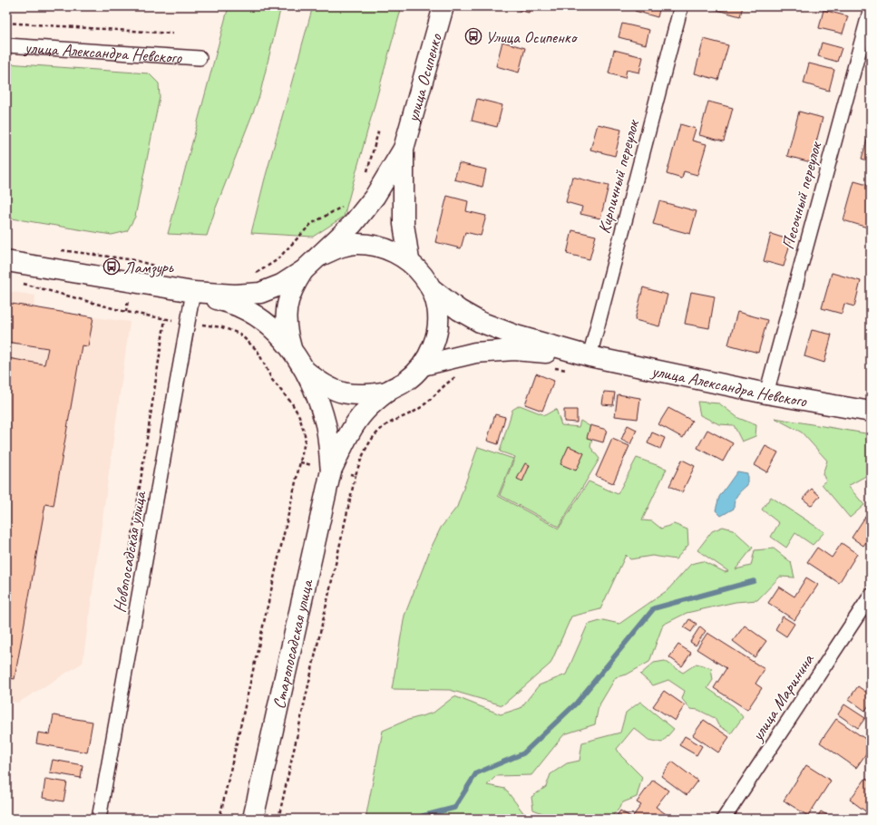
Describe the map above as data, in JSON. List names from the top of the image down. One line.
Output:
{"streets":{"main road":["улица Александра Невского","улица Осипенко","Старопосадская улица"],"street":["Кирпичный переулок","Песочный переулок","Новопосадская улица","улица Маринина"]},"crossings":[["улица Александра Невского","Кирпичный переулок"],["улица Александра Невского","Песочный переулок"]],"places":{"bus stop":["Улица Осипенко","Ламзурь"]}}
